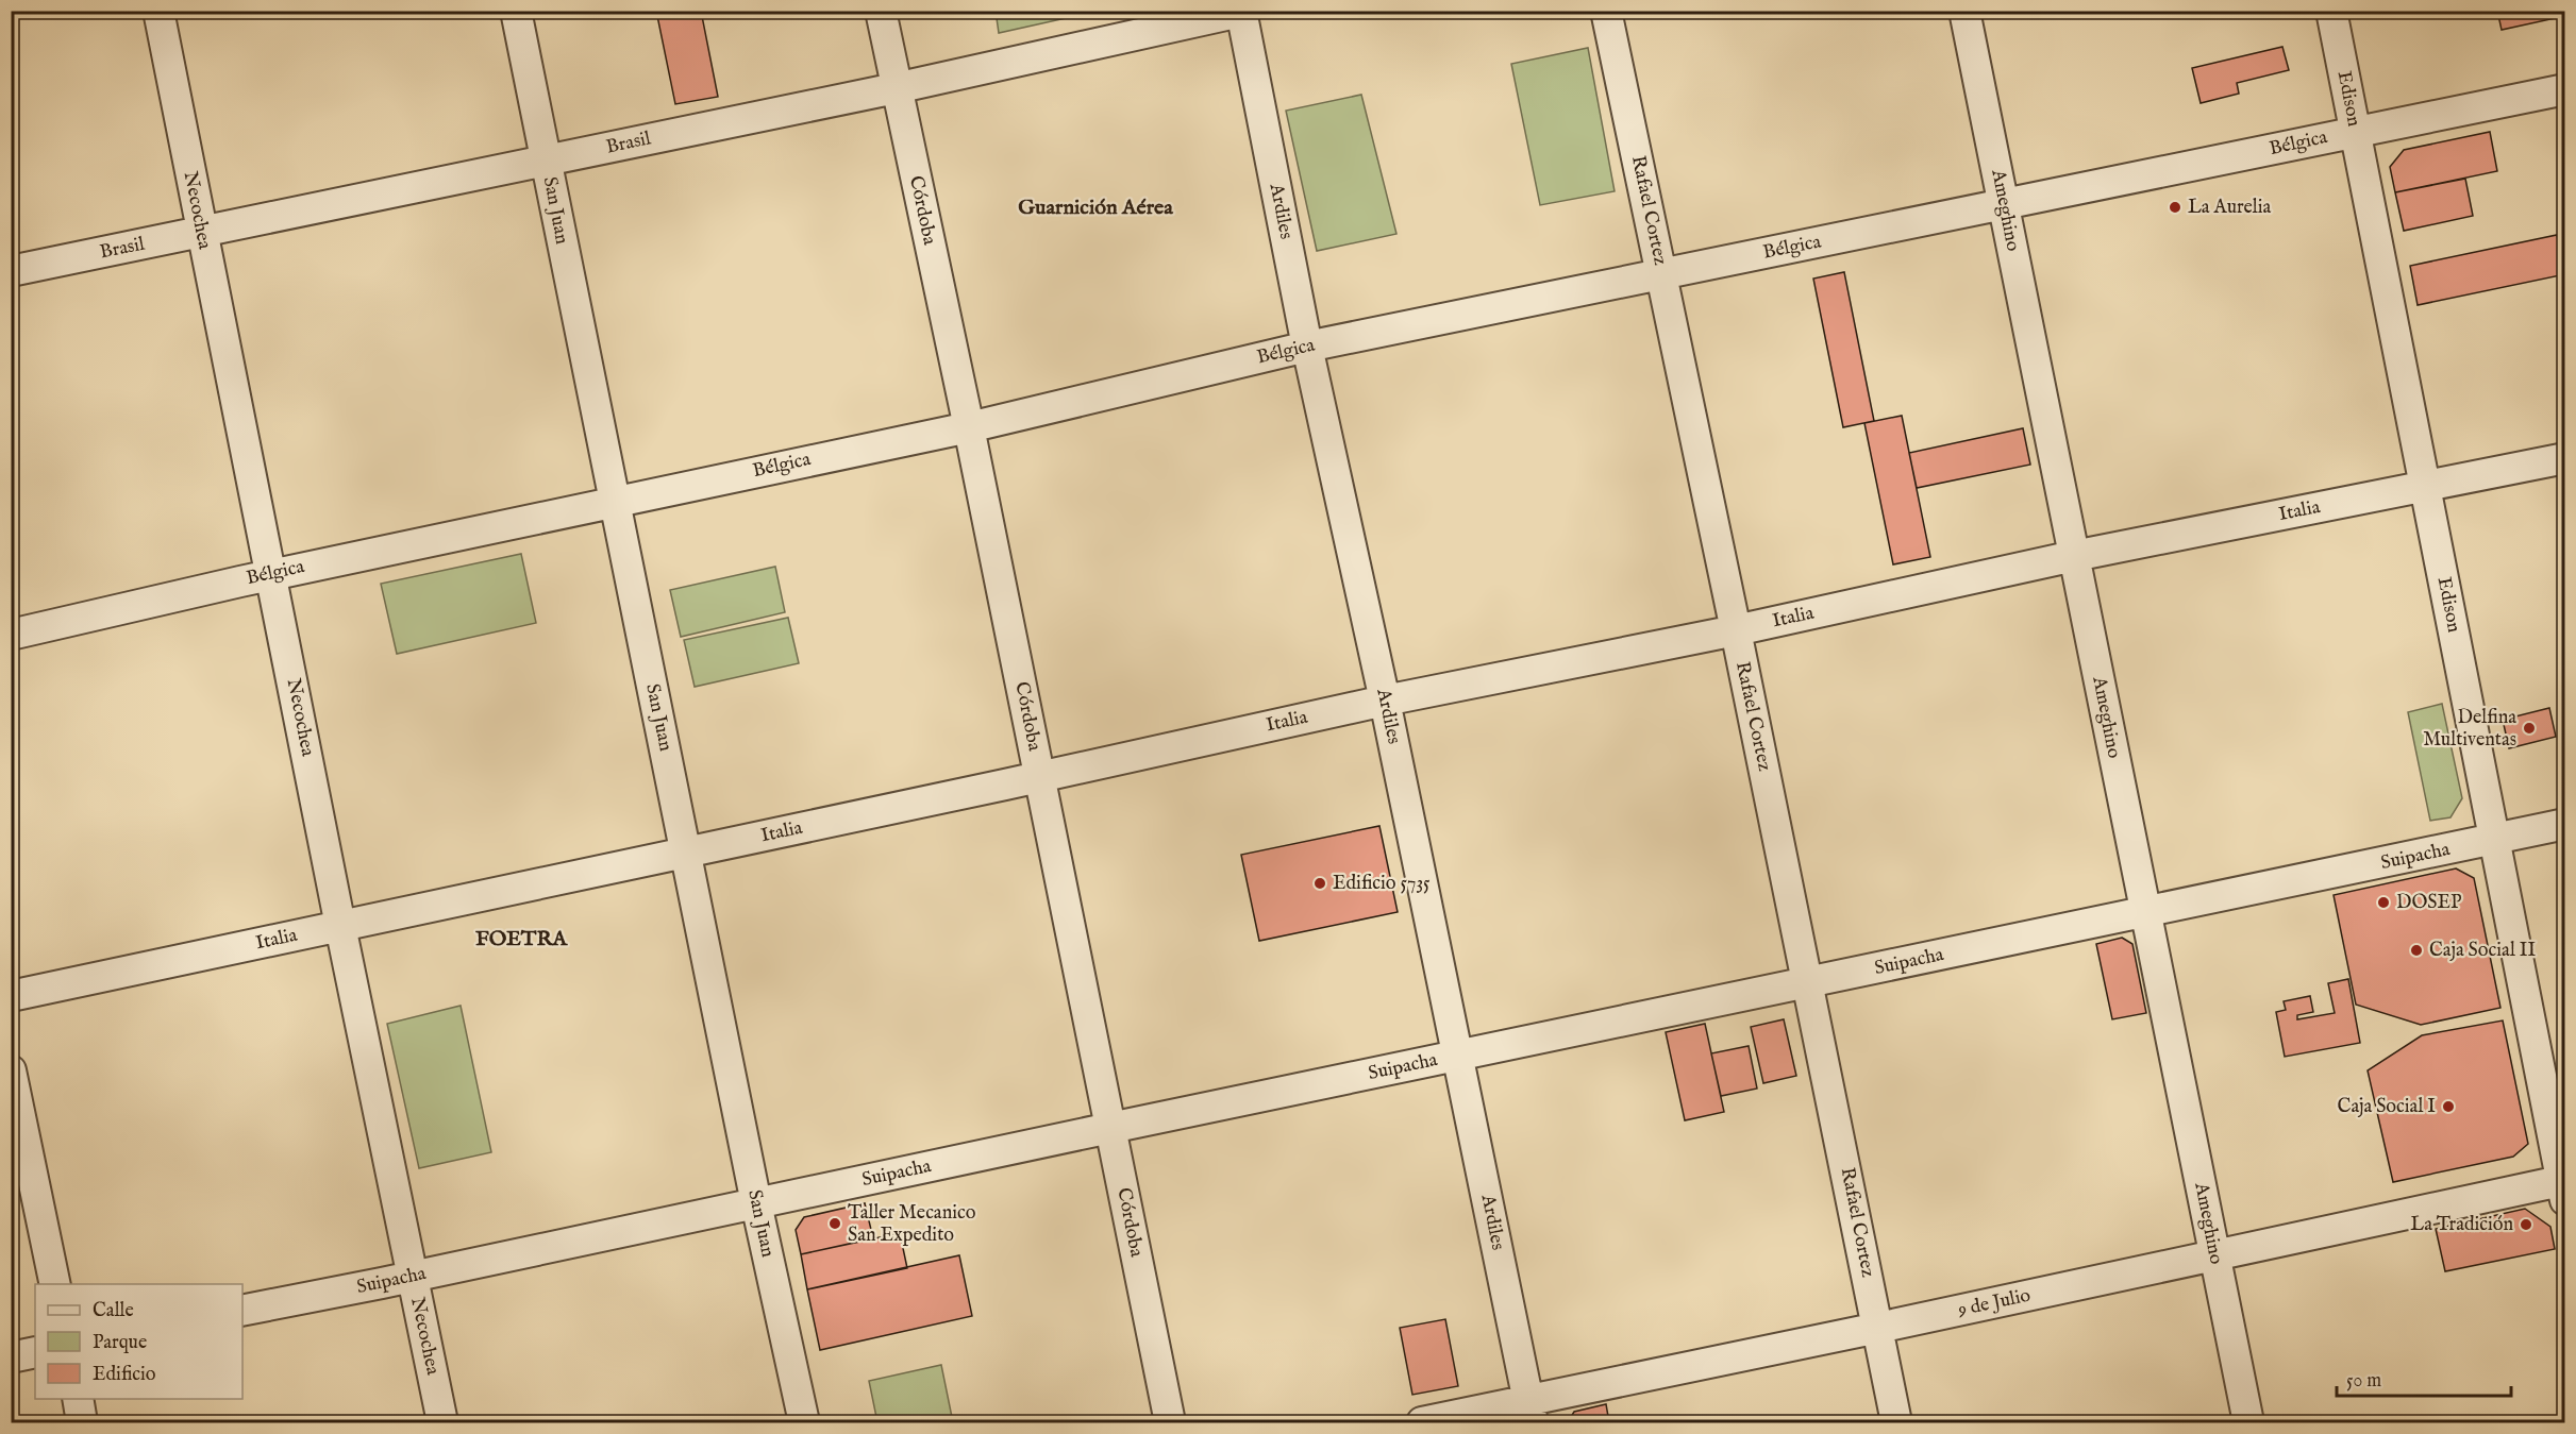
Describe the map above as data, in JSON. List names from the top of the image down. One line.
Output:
{"streets":{"street":["Edison","Brasil","Bélgica","Necochea","San Juan","Córdoba","Rafael Cortez","Ameghino","Ardiles","Italia","Suipacha","9 de Julio"]},"crossings":[["Edison","Bélgica"],["Edison","Italia"],["Edison","Suipacha"],["Edison","9 de Julio"],["Brasil","Necochea"],["Brasil","San Juan"],["Brasil","Córdoba"],["Brasil","Ardiles"],["Bélgica","Necochea"],["Bélgica","San Juan"],["Bélgica","Córdoba"],["Bélgica","Rafael Cortez"],["Bélgica","Ameghino"],["Bélgica","Ardiles"],["Necochea","Italia"],["Necochea","Suipacha"],["San Juan","Italia"],["San Juan","Suipacha"],["Córdoba","Italia"],["Córdoba","Suipacha"],["Rafael Cortez","Italia"],["Rafael Cortez","Suipacha"],["Rafael Cortez","9 de Julio"],["Ameghino","Italia"],["Ameghino","Suipacha"],["Ameghino","9 de Julio"],["Ardiles","Italia"],["Ardiles","Suipacha"],["Ardiles","9 de Julio"]],"districts":["Guarnición Aérea","FOETRA"],"places":["La Aurelia","Delfina Multiventas","Edificio 5735","DOSEP","Caja Social II","Caja Social I","Taller Mecanico San Expedito","La Tradición"],"legend":["Calle","Parque","Edificio"],"scale_bar":"50 m"}
